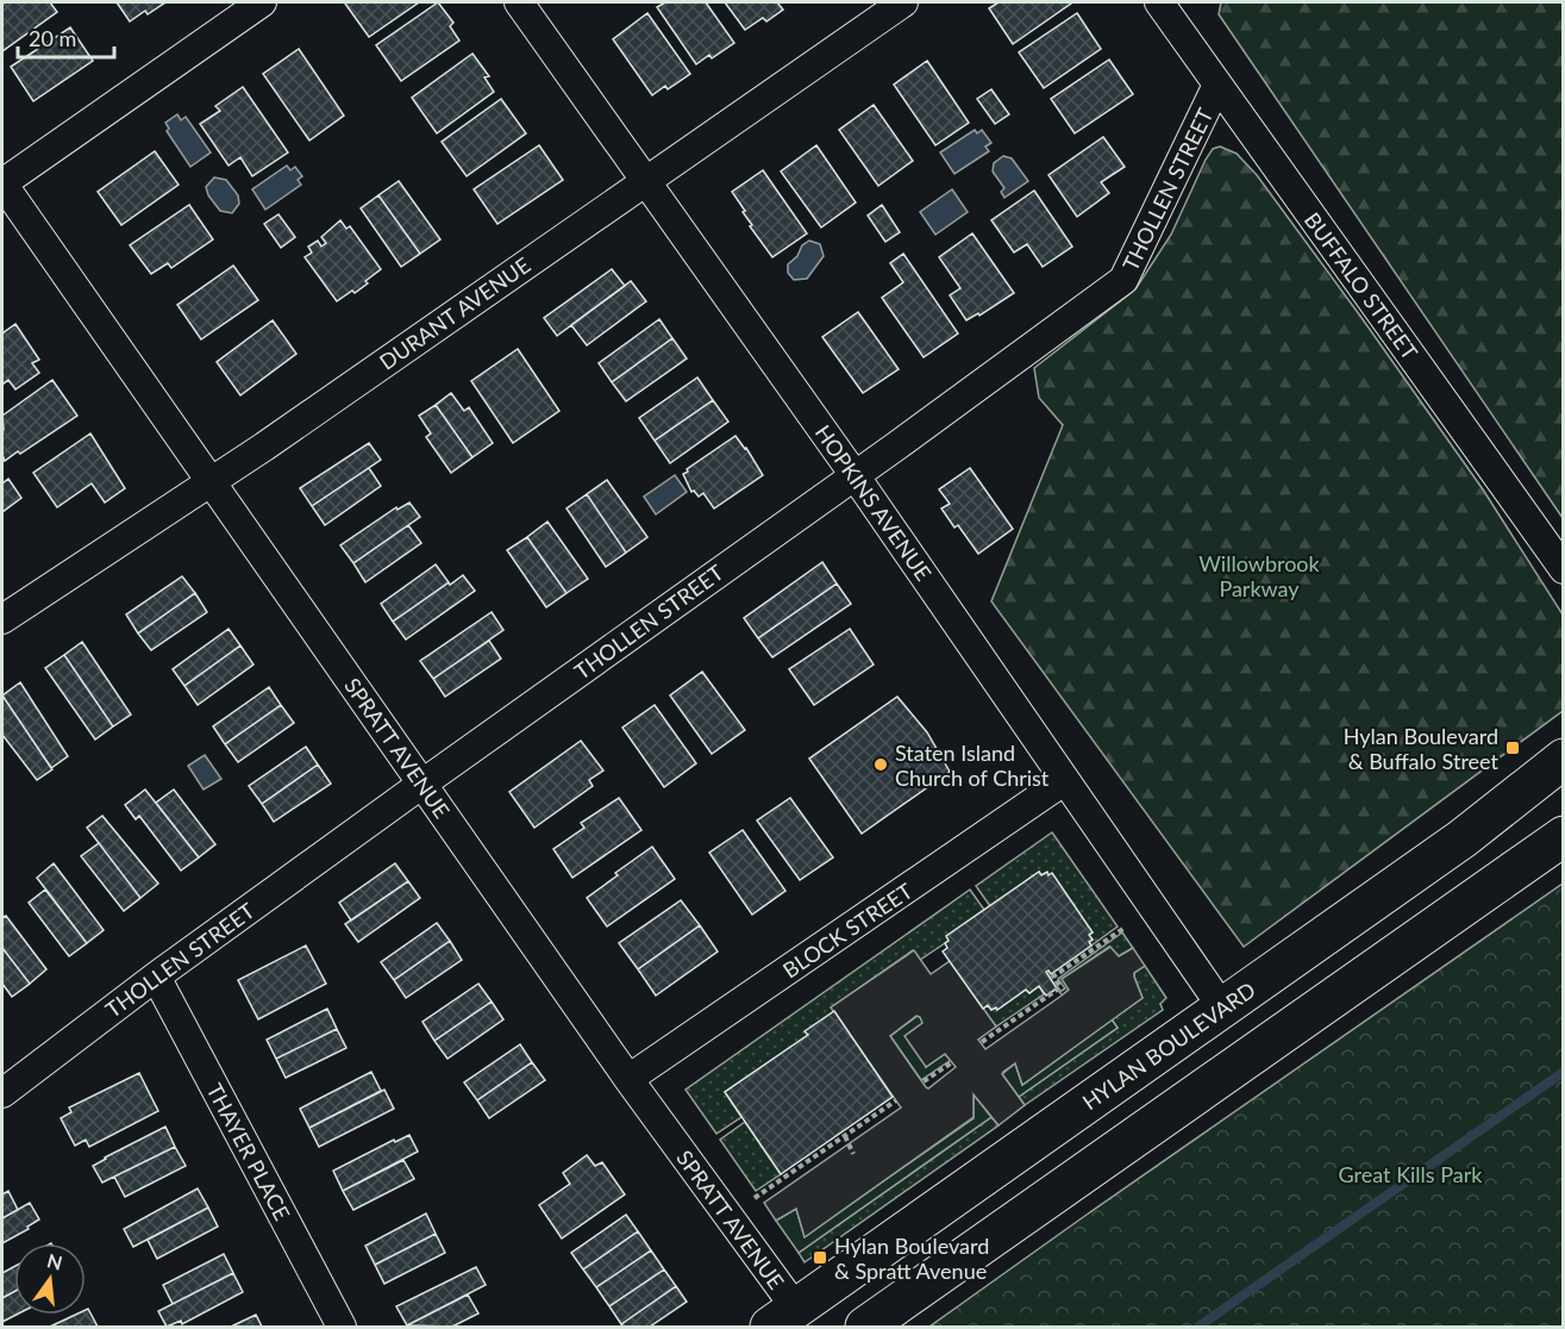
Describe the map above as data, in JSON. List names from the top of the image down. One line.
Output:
{"streets":{"main road":["HYLAN BOULEVARD"],"street":["THOLLEN STREET","BUFFALO STREET","DURANT AVENUE","HOPKINS AVENUE","SPRATT AVENUE","BLOCK STREET","THAYER PLACE"]},"crossings":[["THOLLEN STREET","BUFFALO STREET"],["THOLLEN STREET","HOPKINS AVENUE"],["THOLLEN STREET","SPRATT AVENUE"],["THOLLEN STREET","THAYER PLACE"],["DURANT AVENUE","HOPKINS AVENUE"],["DURANT AVENUE","SPRATT AVENUE"],["HOPKINS AVENUE","BLOCK STREET"],["HOPKINS AVENUE","HYLAN BOULEVARD"],["SPRATT AVENUE","BLOCK STREET"],["SPRATT AVENUE","HYLAN BOULEVARD"]],"parks":["Willowbrook Parkway","Great Kills Park"],"places":{"transit":["Hylan Boulevard & Buffalo Street","Hylan Boulevard & Spratt Avenue"],"other":["Staten Island Church of Christ"]},"scale_bar":"20 m","north":"top"}
